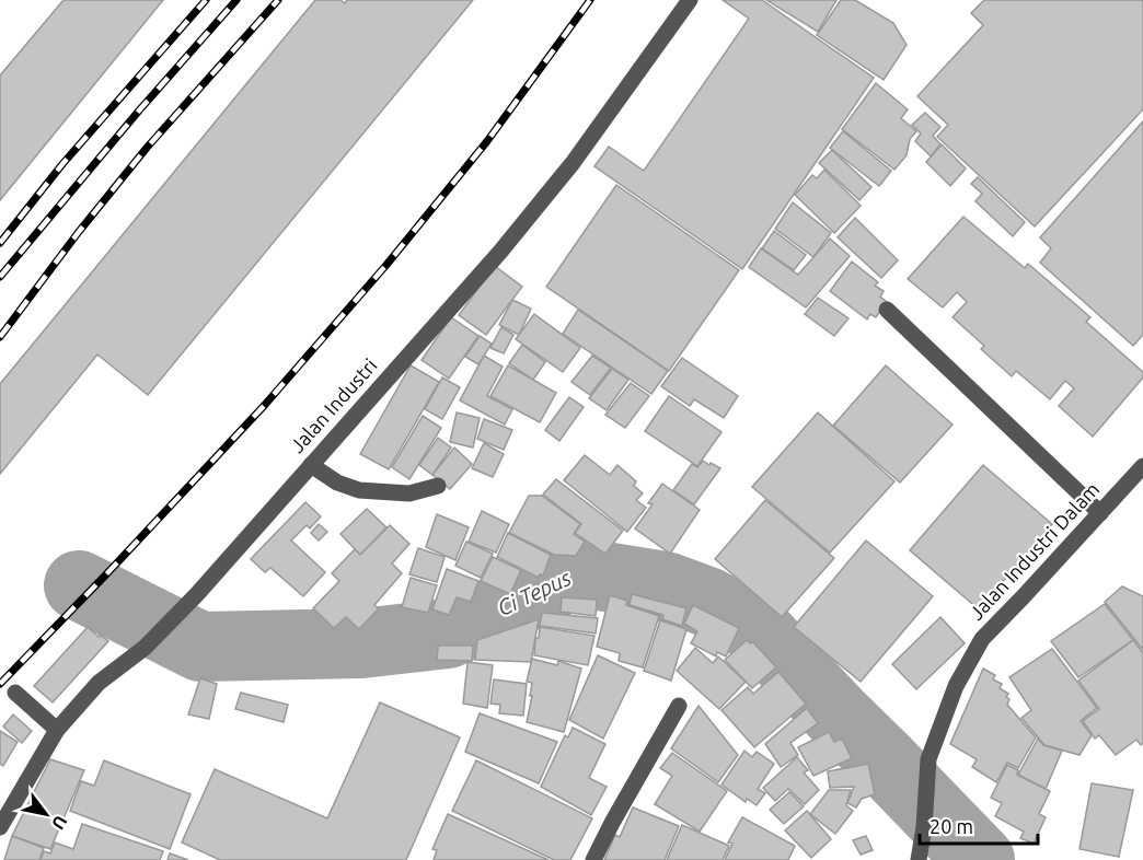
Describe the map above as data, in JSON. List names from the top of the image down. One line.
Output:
{"streets":{"street":["Jalan Industri","Jalan Industri Dalam"]},"water":["Ci Tepus"],"scale_bar":"20 m","north":"bottom right"}
